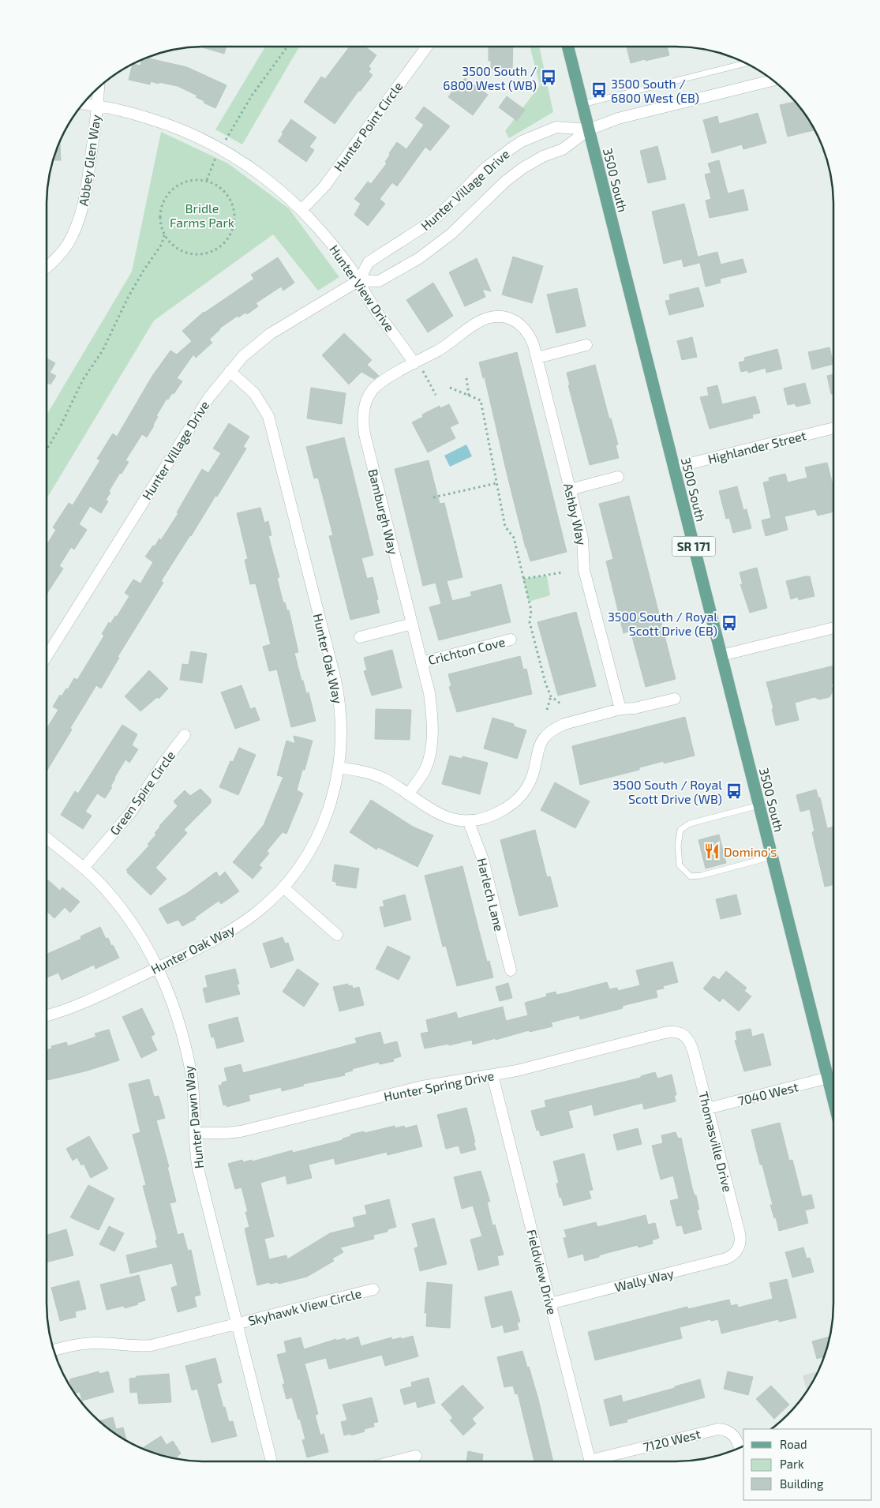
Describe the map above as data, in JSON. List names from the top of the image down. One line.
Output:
{"streets":{"main road":["3500 South","SR 171"],"street":["Hunter Point Circle","Abbey Glen Way","Hunter Village Drive","Hunter View Drive","Highlander Street","Bamburgh Way","Ashby Way","Crichton Cove","Hunter Oak Way","Green Spire Circle","Harlech Lane","Hunter Spring Drive","7040 West","Hunter Dawn Way","Thomasville Drive","Fieldview Drive","Wally Way","Skyhawk View Circle","7120 West"]},"crossings":[["Hunter Point Circle","Hunter View Drive"],["Abbey Glen Way","Hunter View Drive"],["3500 South","Hunter Village Drive"],["3500 South","Highlander Street"],["3500 South","7040 West"],["Hunter Village Drive","Hunter View Drive"],["Hunter Village Drive","Hunter Oak Way"],["Hunter View Drive","Bamburgh Way"],["Bamburgh Way","Ashby Way"],["Bamburgh Way","Crichton Cove"],["Hunter Oak Way","Hunter Dawn Way"],["Green Spire Circle","Hunter Dawn Way"],["Hunter Spring Drive","Hunter Dawn Way"],["Hunter Spring Drive","Thomasville Drive"],["Hunter Spring Drive","Fieldview Drive"],["7040 West","Thomasville Drive"],["Hunter Dawn Way","Skyhawk View Circle"],["Thomasville Drive","Wally Way"],["Fieldview Drive","Wally Way"]],"parks":["Bridle Farms Park"],"places":{"bus stop":["3500 South / 6800 West (WB)","3500 South / 6800 West (EB)","3500 South / Royal Scott Drive (EB)","3500 South / Royal Scott Drive (WB)"],"restaurant":["Domino's"]},"legend":["Road","Park","Building"]}
